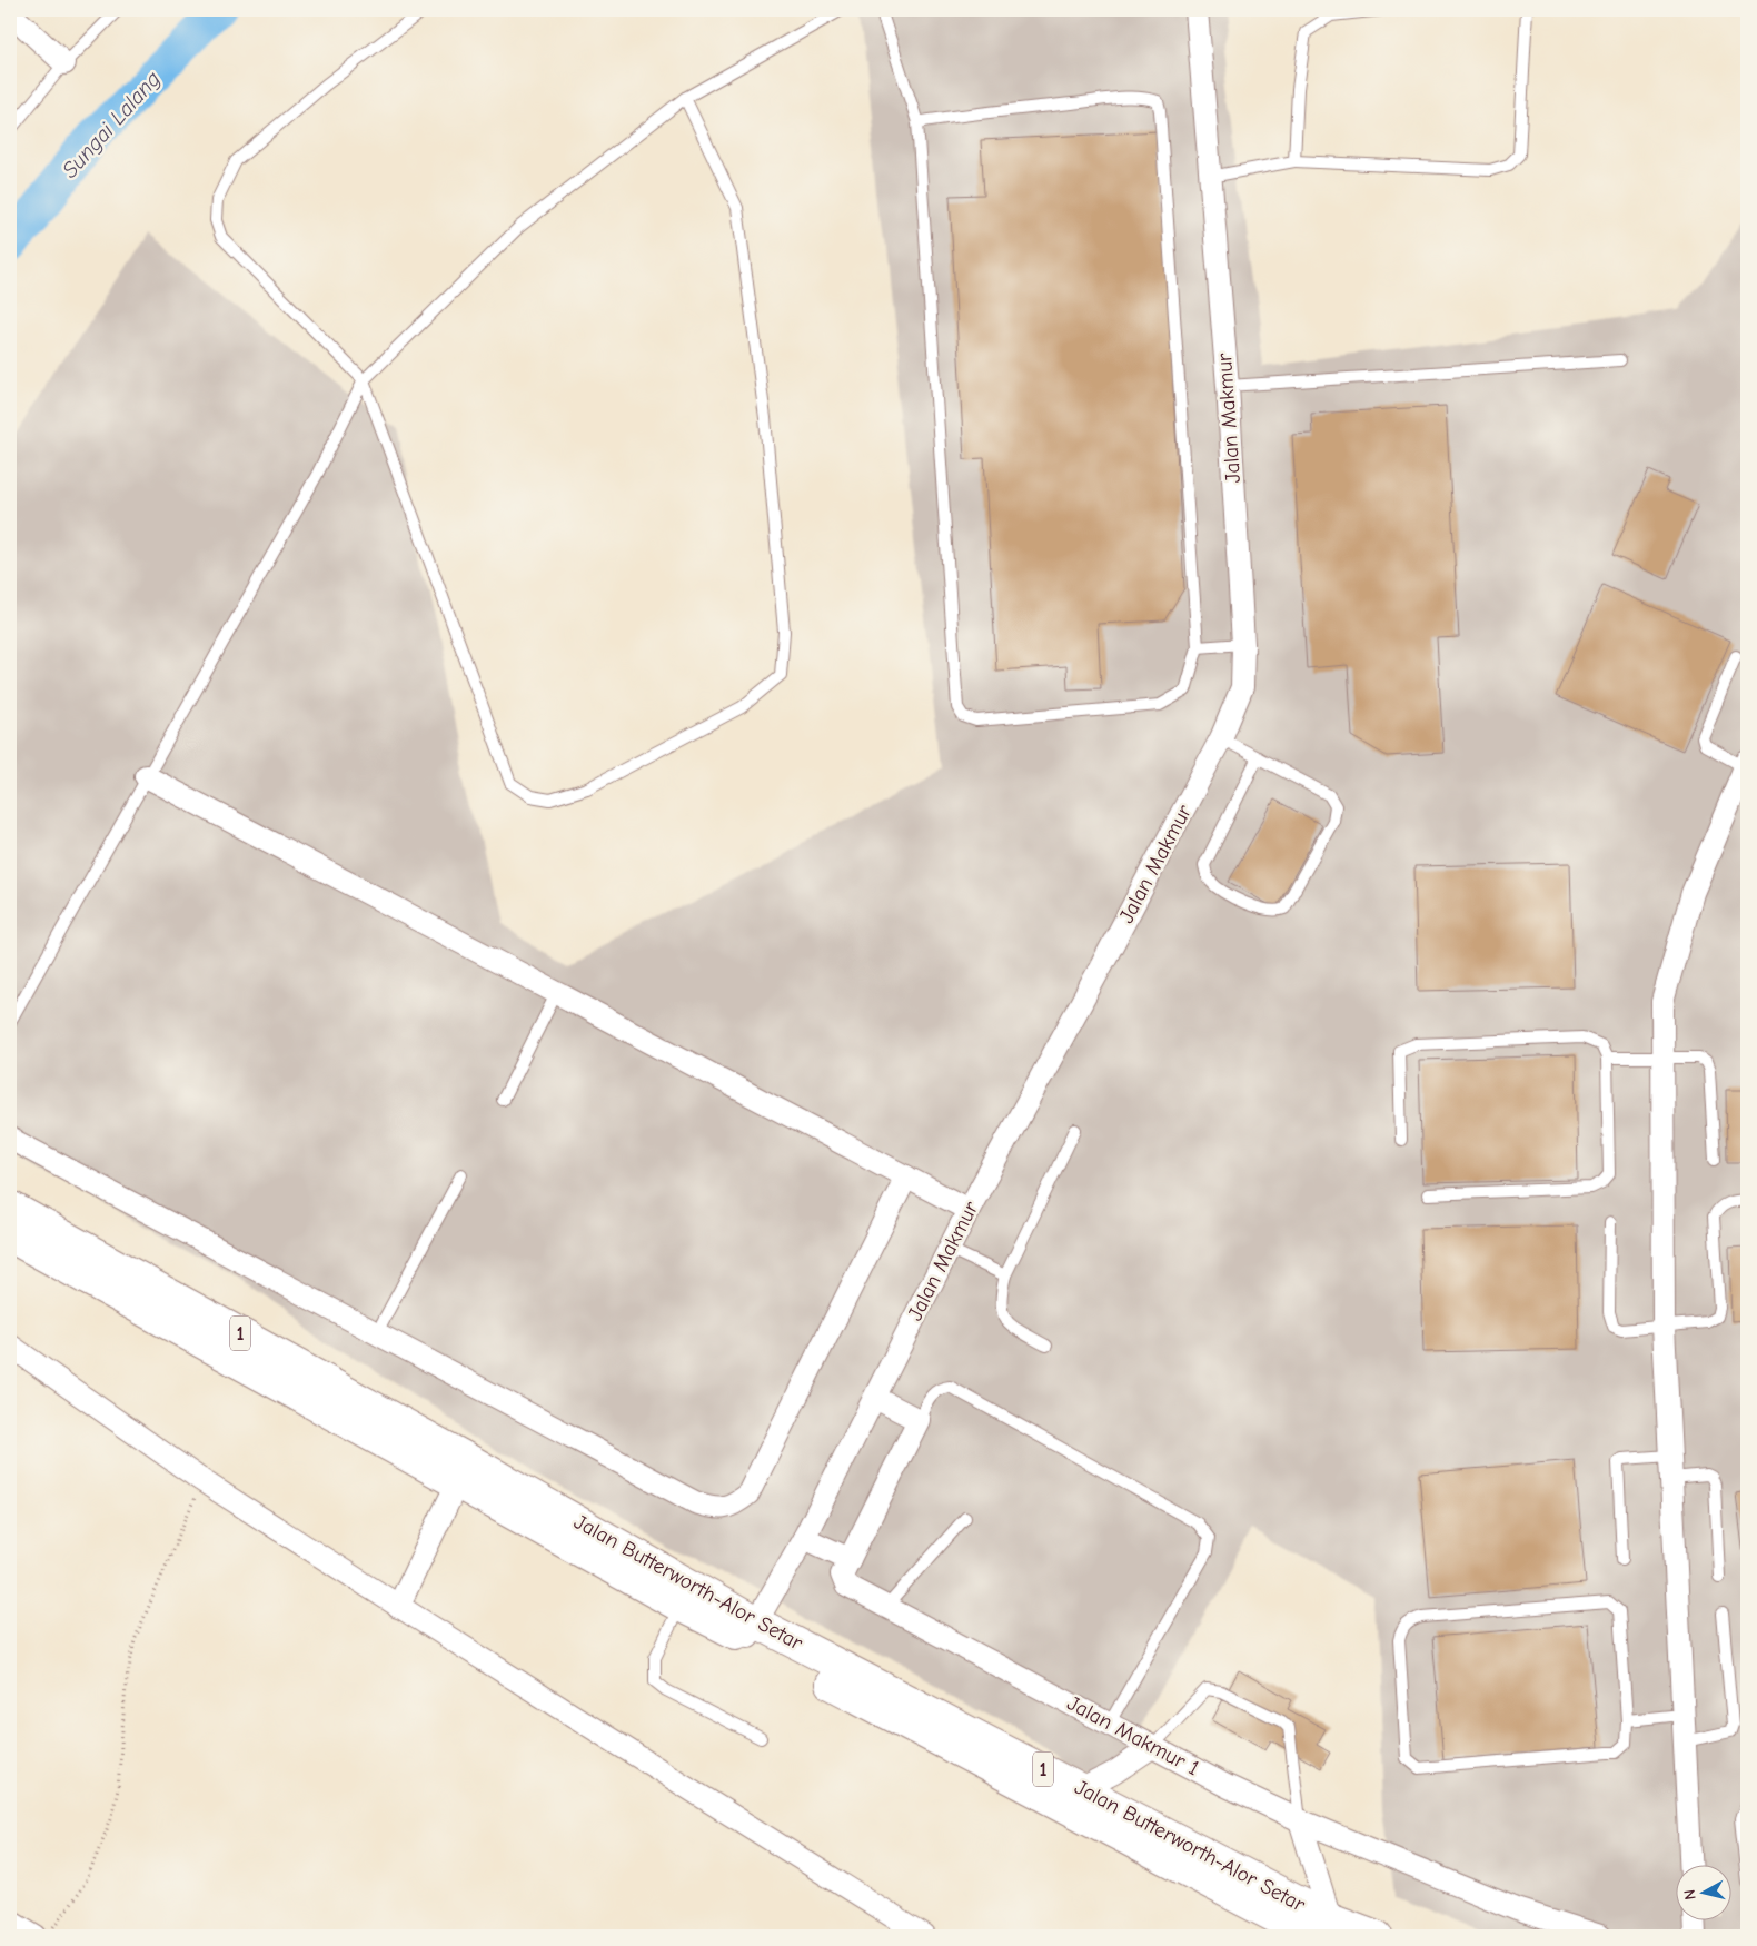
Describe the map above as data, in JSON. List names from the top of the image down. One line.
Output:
{"streets":{"main road":["1","Jalan Butterworth-Alor Setar"],"street":["Jalan Makmur","Jalan Makmur 1"]},"crossings":[["Jalan Makmur","Jalan Butterworth-Alor Setar"]],"water":["Sungai Lalang"],"north":"left"}
